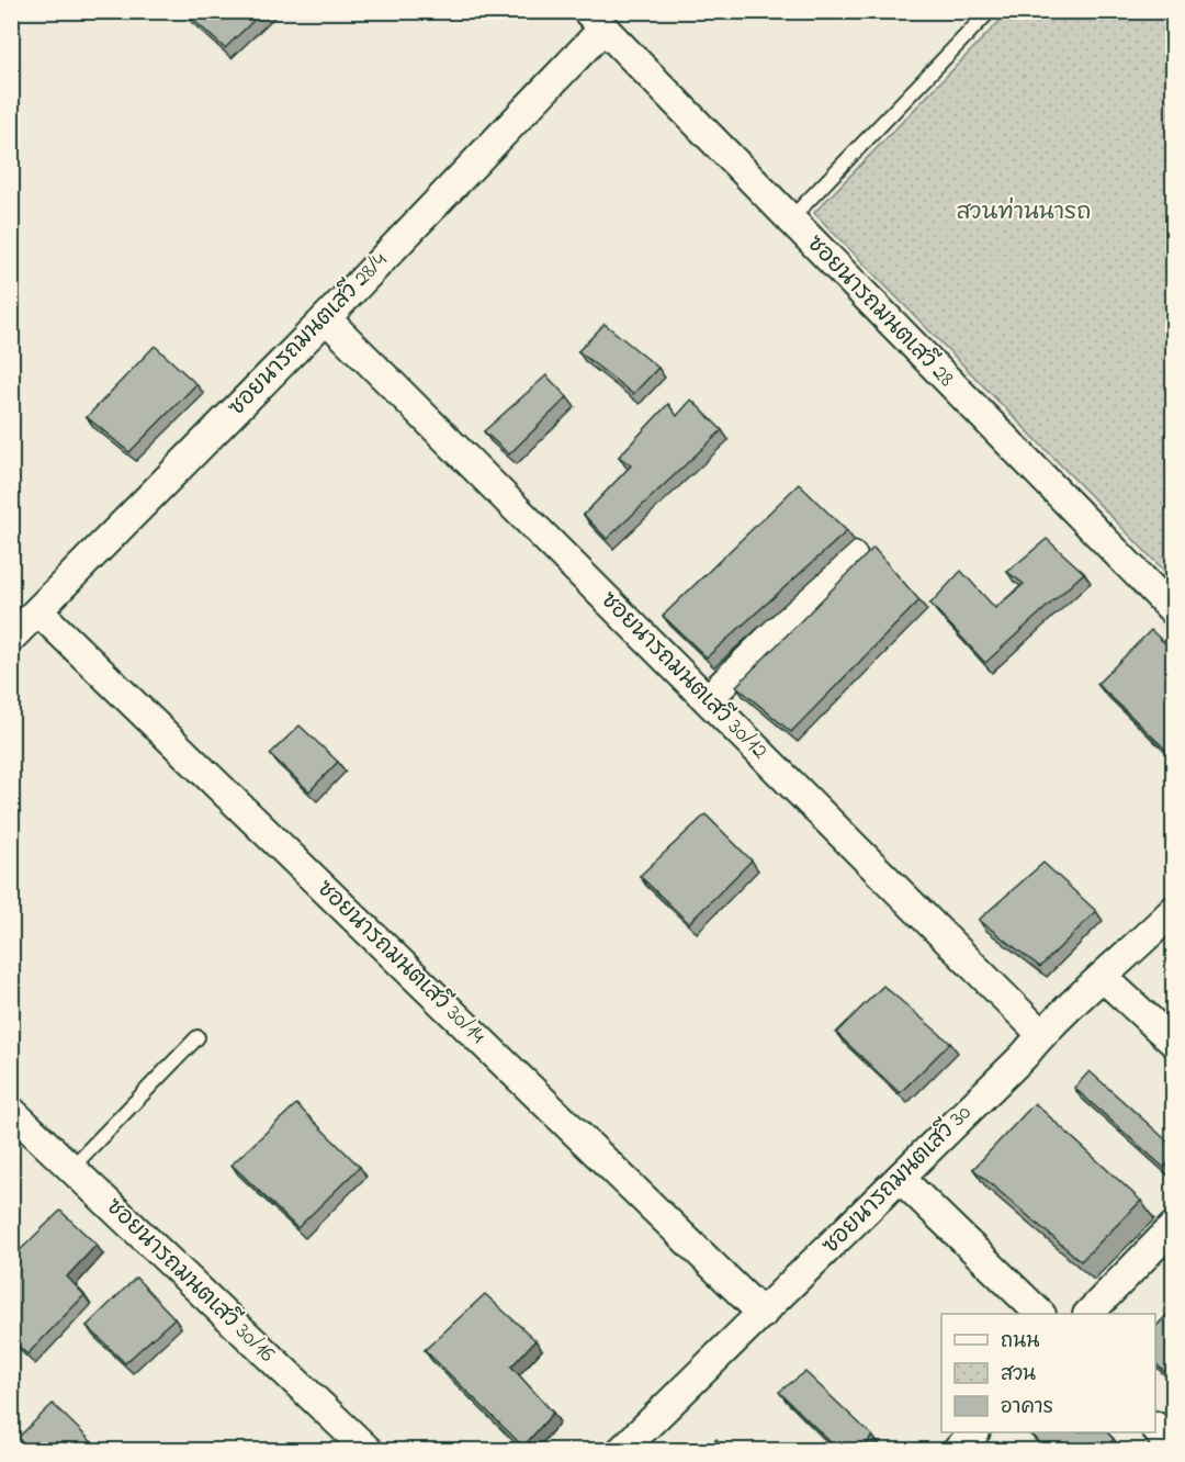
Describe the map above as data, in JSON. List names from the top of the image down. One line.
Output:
{"streets":{"street":["ซอยนารถมนตเสวี 28","ซอยนารถมนตเสวี 28/4","ซอยนารถมนตเสวี 30/12","ซอยนารถมนตเสวี 30/14","ซอยนารถมนตเสวี 30","ซอยนารถมนตเสวี 30/16"]},"crossings":[["ซอยนารถมนตเสวี 28","ซอยนารถมนตเสวี 28/4"],["ซอยนารถมนตเสวี 28/4","ซอยนารถมนตเสวี 30/12"],["ซอยนารถมนตเสวี 28/4","ซอยนารถมนตเสวี 30/14"],["ซอยนารถมนตเสวี 30/12","ซอยนารถมนตเสวี 30"],["ซอยนารถมนตเสวี 30/14","ซอยนารถมนตเสวี 30"]],"parks":["สวนท่านนารถ"],"legend":["ถนน","สวน","อาคาร"]}
